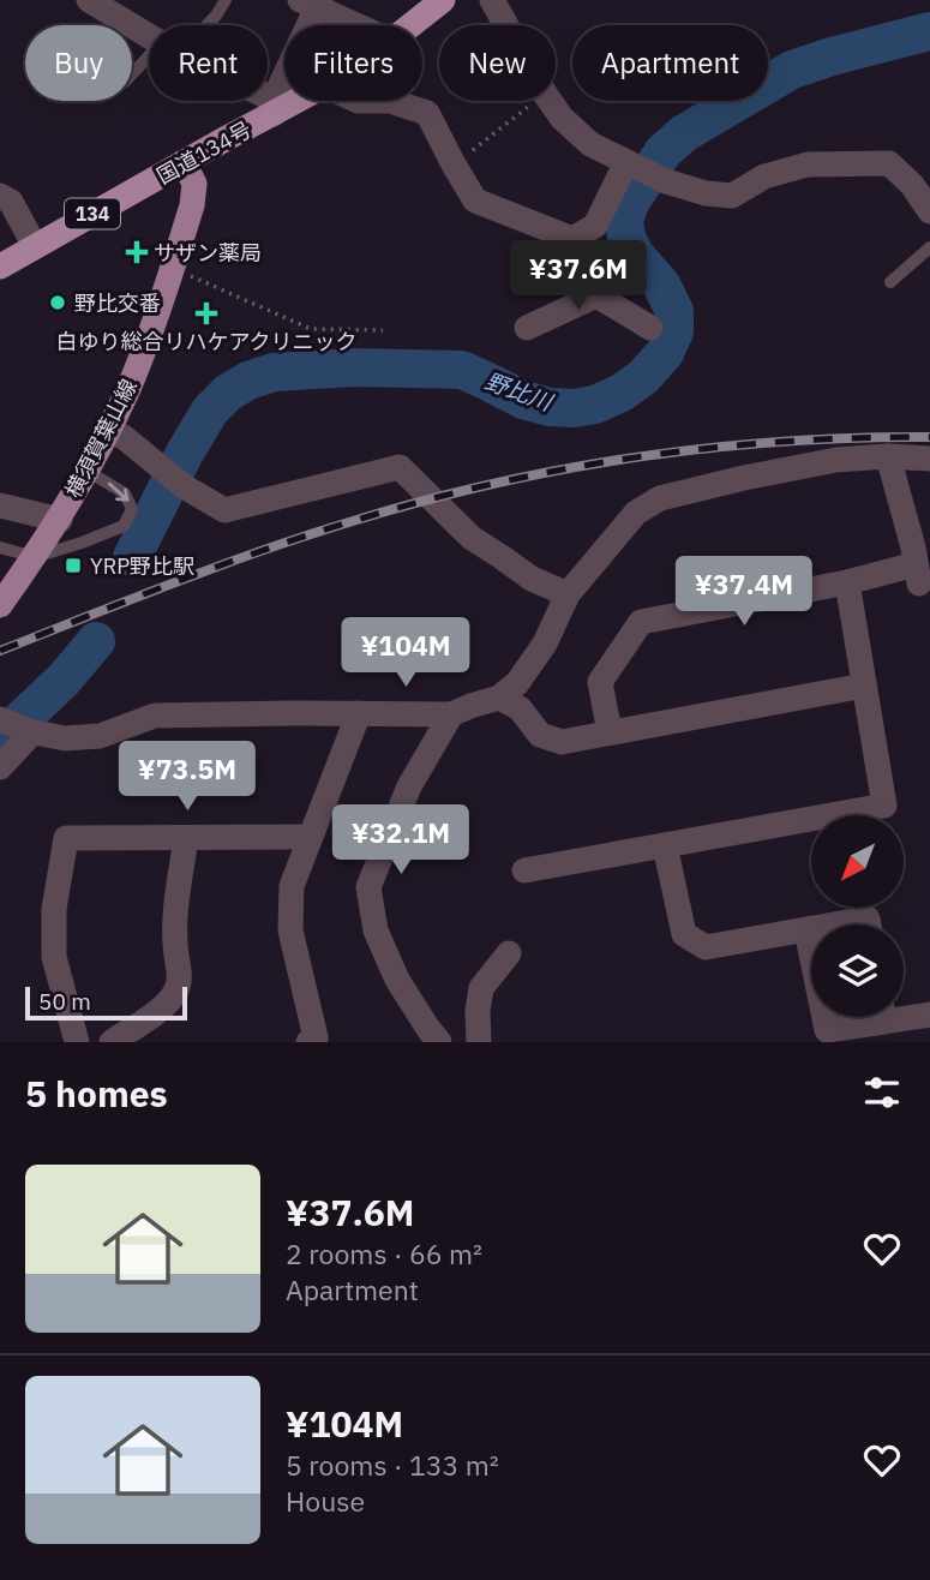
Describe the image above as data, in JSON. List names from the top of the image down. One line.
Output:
{"streets":{"highway":["国道134号","134"],"main road":["横須賀葉山線"]},"crossings":[["国道134号","横須賀葉山線"]],"water":["野比川"],"places":{"health":["サザン薬局","白ゆり総合リハケアクリニック"],"other":["野比交番"],"transit":["YRP野比駅"]},"scale_bar":"50 m","north":"bottom left","page":{"chip":["Buy","Rent","Filters","New","Apartment"],"price":["¥37.6M","¥37.4M","¥104M","¥73.5M","¥32.1M"],"scale":"50 m","heading":"5 homes","list":[{"name":"¥37.6M","note":"2 rooms · 66 m² · Apartment"},{"name":"¥104M","note":"5 rooms · 133 m² · House"}]}}
